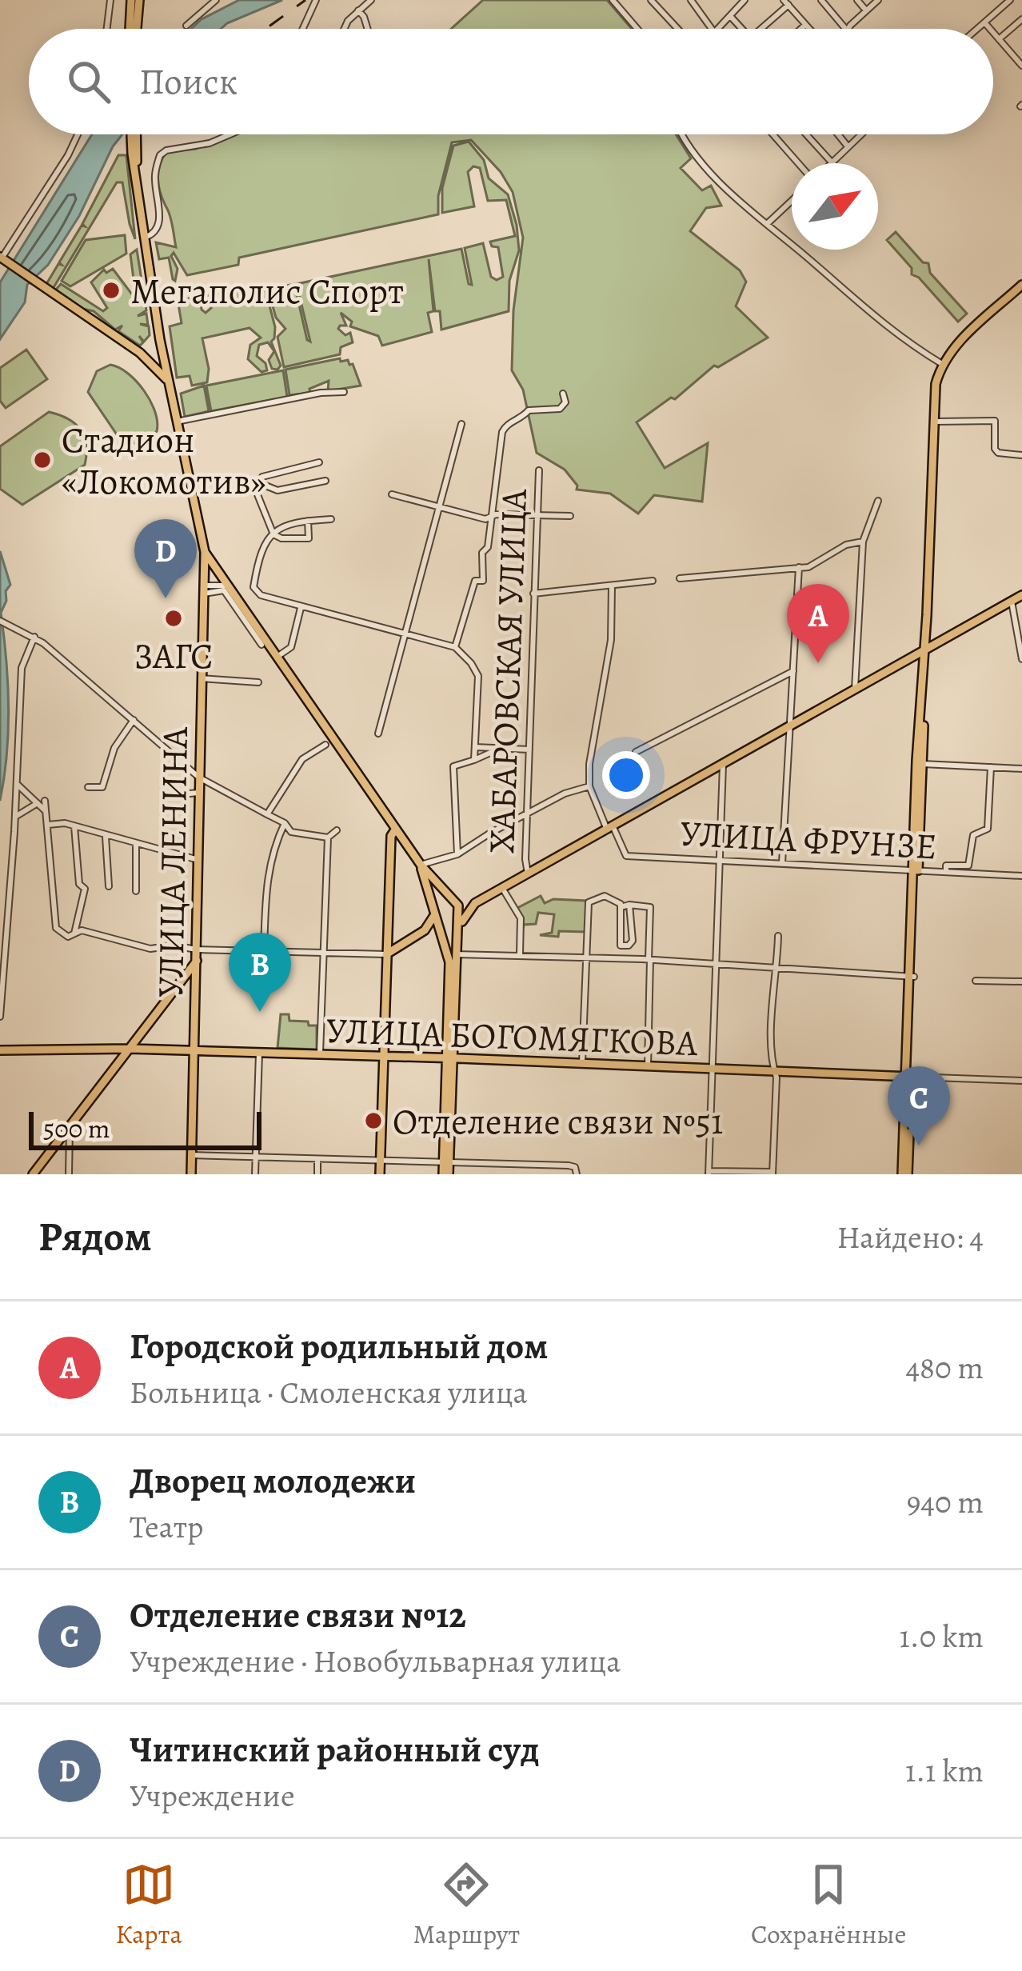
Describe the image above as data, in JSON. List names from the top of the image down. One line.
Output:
{"streets":{"main road":["УЛИЦА ЛЕНИНА","УЛИЦА БОГОМЯГКОВА"],"street":["ХАБАРОВСКАЯ УЛИЦА","УЛИЦА ФРУНЗЕ"]},"crossings":[["УЛИЦА ЛЕНИНА","УЛИЦА БОГОМЯГКОВА"]],"places":["Мегаполис Спорт","Стадион «Локомотив»","ЗАГС","Отделение связи №51"],"scale_bar":"500 m","north":"top right","page":{"search":"Поиск","pins":["D","A","B","C"],"scale":"500 m","heading":["Рядом","Найдено: 4"],"list":[{"mark":"A","name":"Городской родильный дом","note":"Больница · Смоленская улица","value":"480 m"},{"mark":"B","name":"Дворец молодежи","note":"Театр","value":"940 m"},{"mark":"C","name":"Отделение связи №12","note":"Учреждение · Новобульварная улица","value":"1.0 km"},{"mark":"D","name":"Читинский районный суд","note":"Учреждение","value":"1.1 km"}],"nav":["Карта","Маршрут","Сохранённые"]}}
